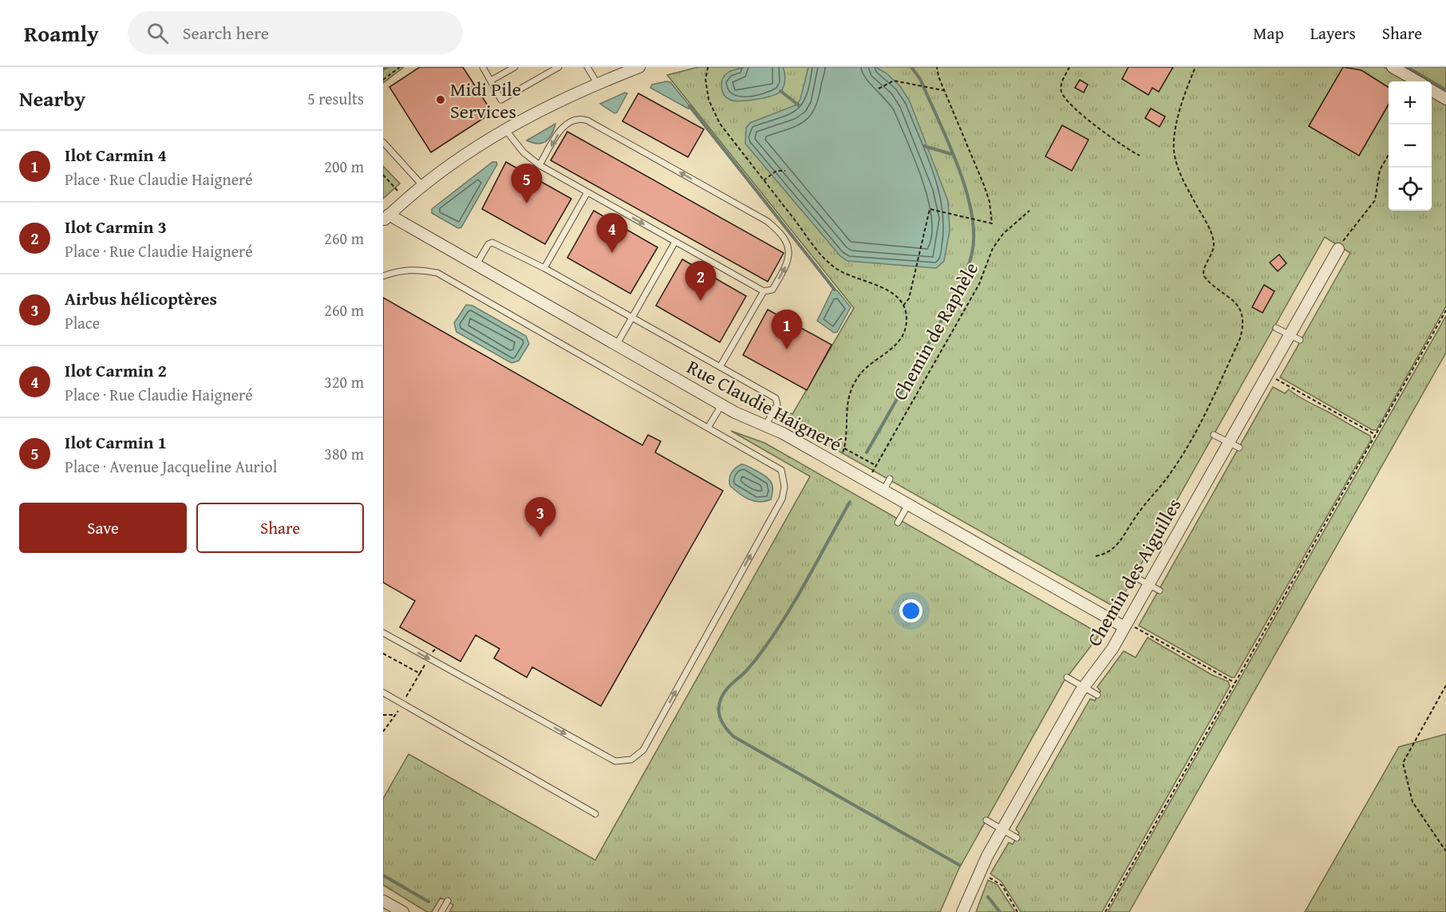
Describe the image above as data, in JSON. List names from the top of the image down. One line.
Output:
{"streets":{"street":["Rue Claudie Haigneré","Chemin des Aiguilles"],"path":["Chemin de Raphèle"]},"crossings":[["Rue Claudie Haigneré","Chemin des Aiguilles"]],"places":["Midi Pile Services"],"page":{"header":"Roamly","search":"Search here","nav":["Map","Layers","Share"],"heading":["Nearby","5 results"],"map_buttons":["+","−"],"list":[{"mark":"1","name":"Ilot Carmin 4","note":"Place · Rue Claudie Haigneré","value":"200 m"},{"mark":"2","name":"Ilot Carmin 3","note":"Place · Rue Claudie Haigneré","value":"260 m"},{"mark":"3","name":"Airbus hélicoptères","note":"Place","value":"260 m"},{"mark":"4","name":"Ilot Carmin 2","note":"Place · Rue Claudie Haigneré","value":"320 m"},{"mark":"5","name":"Ilot Carmin 1","note":"Place · Avenue Jacqueline Auriol","value":"380 m"}],"pins":["5","4","2","1","3"],"buttons":["Save","Share"]}}
